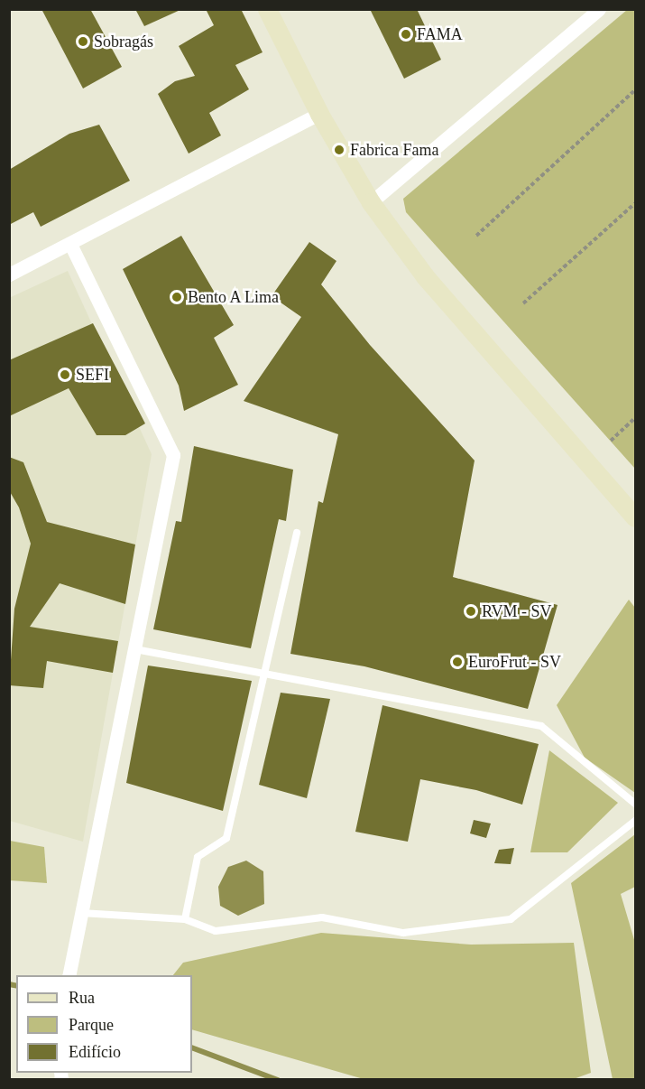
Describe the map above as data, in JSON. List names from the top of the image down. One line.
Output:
{"places":["FAMA","Sobragás","Fabrica Fama","Bento A Lima","SEFI","RVM - SV","EuroFrut - SV"],"legend":["Rua","Parque","Edifício"]}
